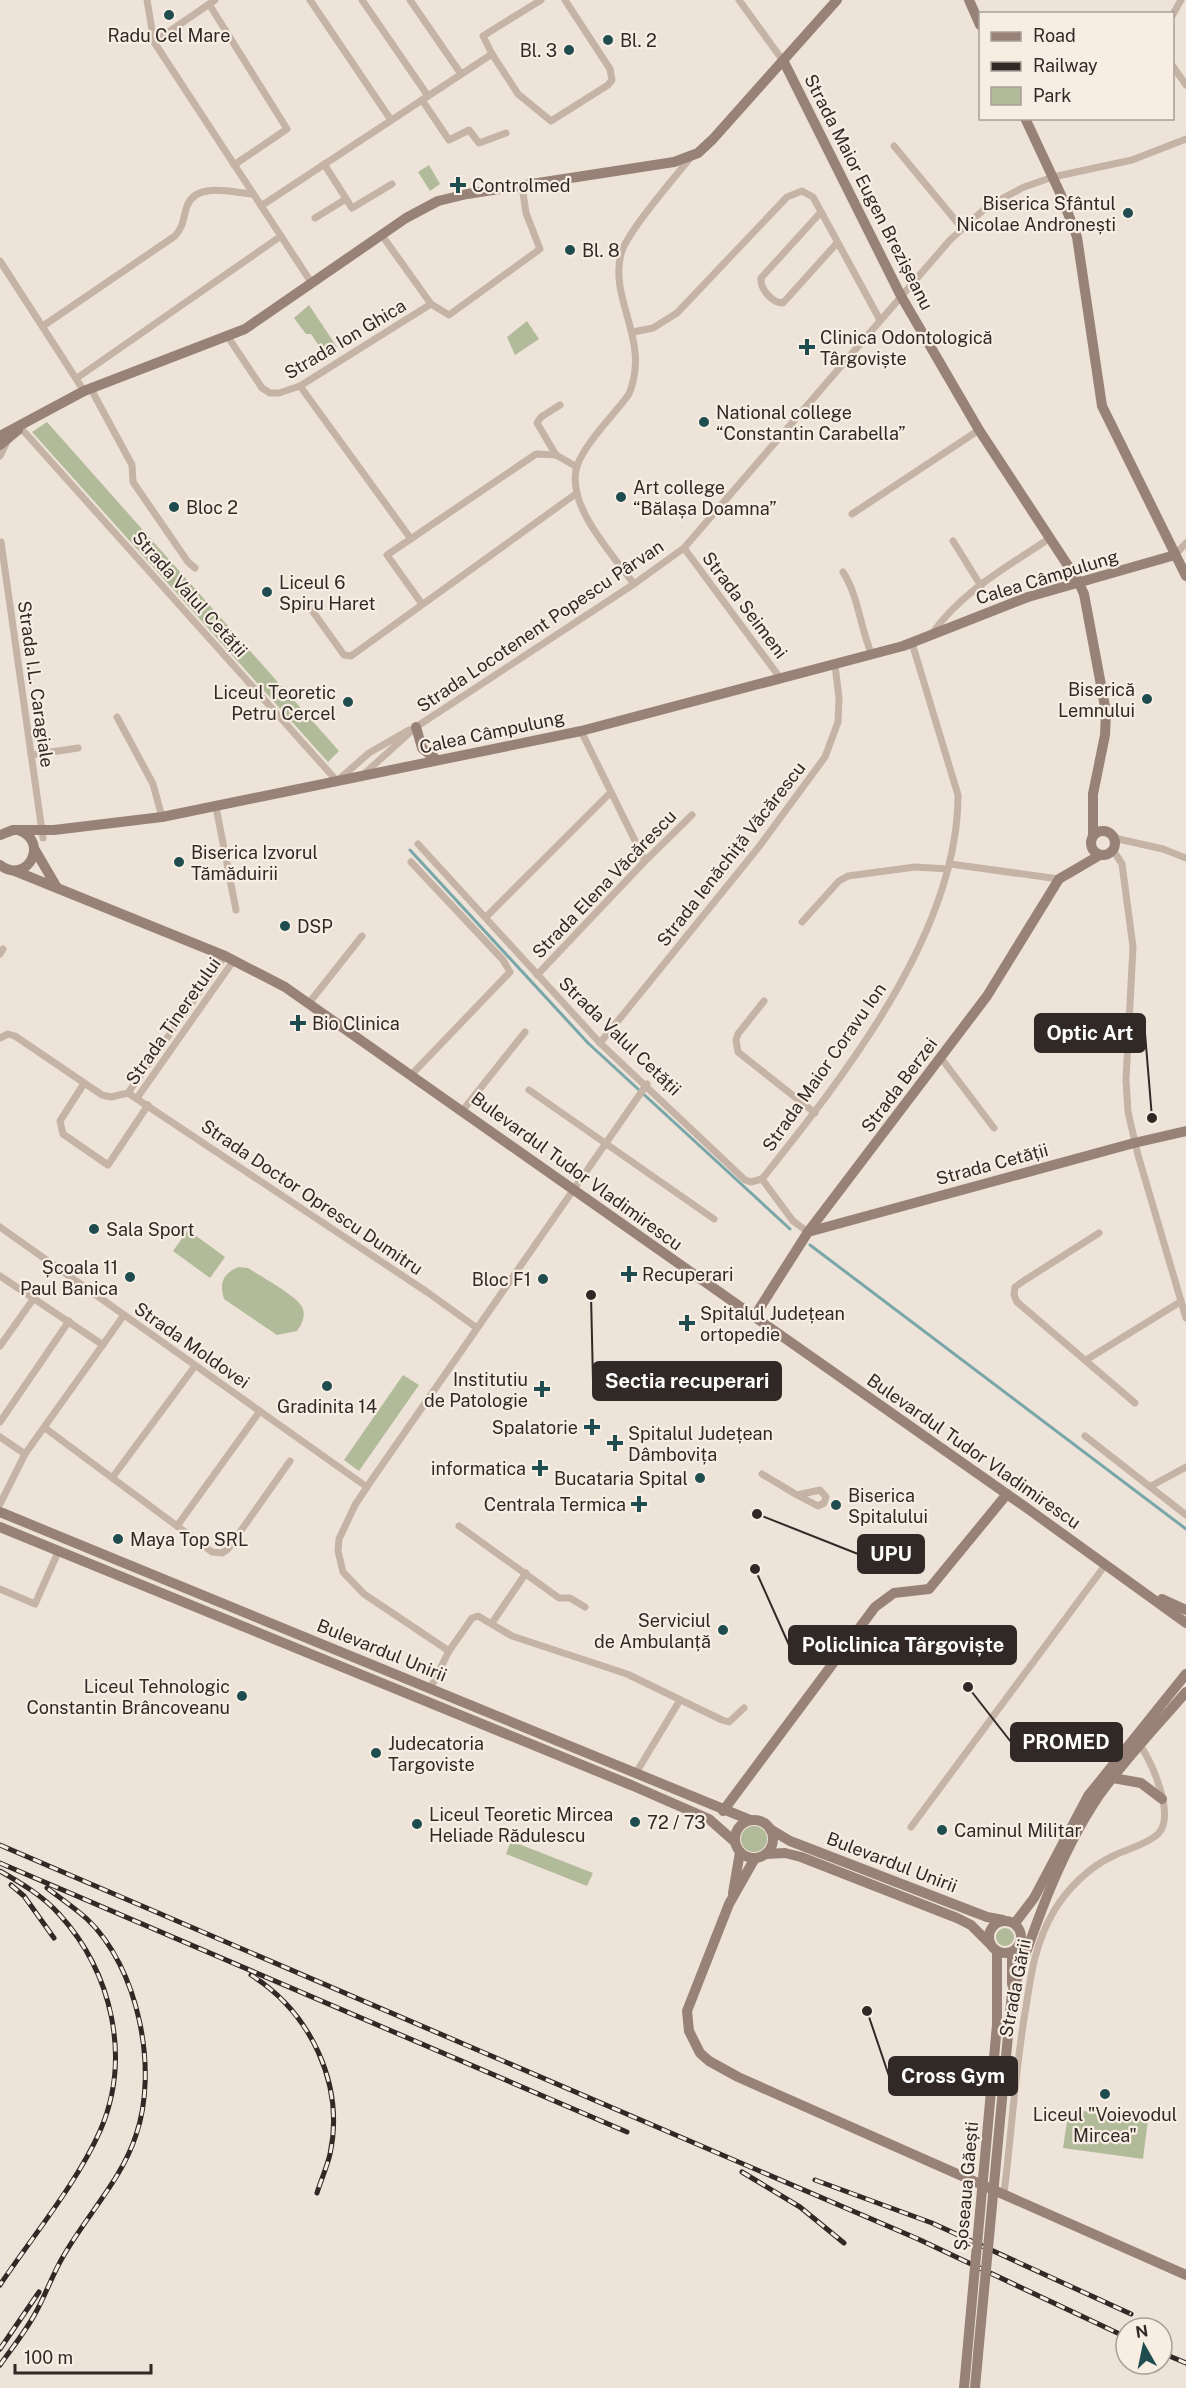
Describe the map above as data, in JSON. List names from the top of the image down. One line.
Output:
{"streets":{"main road":["Strada Maior Eugen Brezișeanu","Calea Câmpulung","Strada Berzei","Strada Cetății","Bulevardul Tudor Vladimirescu","Bulevardul Unirii","Șoseaua Găești"],"street":["Strada Ion Ghica","Strada Valul Cetății","Strada Seimeni","Strada Locotenent Popescu Pârvan","Strada I.L. Caragiale","Strada Ienăchiță Văcărescu","Strada Elena Văcărescu","Strada Tineretului","Strada Maior Coravu Ion","Strada Doctor Oprescu Dumitru","Strada Moldovei","Strada Gării"]},"crossings":[["Strada Maior Eugen Brezișeanu","Calea Câmpulung"],["Strada Maior Eugen Brezișeanu","Strada Locotenent Popescu Pârvan"],["Calea Câmpulung","Strada Valul Cetății"],["Calea Câmpulung","Strada Seimeni"],["Calea Câmpulung","Strada Locotenent Popescu Pârvan"],["Calea Câmpulung","Strada I.L. Caragiale"],["Calea Câmpulung","Strada Ienăchiță Văcărescu"],["Calea Câmpulung","Strada Maior Coravu Ion"],["Strada Valul Cetății","Strada Ienăchiță Văcărescu"],["Strada Valul Cetății","Strada Elena Văcărescu"],["Strada Valul Cetății","Strada Maior Coravu Ion"],["Strada Seimeni","Strada Locotenent Popescu Pârvan"],["Strada Tineretului","Bulevardul Tudor Vladimirescu"],["Strada Tineretului","Strada Doctor Oprescu Dumitru"],["Strada Berzei","Strada Cetății"],["Strada Berzei","Bulevardul Tudor Vladimirescu"],["Bulevardul Unirii","Șoseaua Găești"]],"places":{"other":["Radu Cel Mare","Bl. 2","Bl. 3","Biserica Sfântul Nicolae Andronești","Bl. 8","National college “Constantin Carabella”","Art college “Bălașa Doamna”","Bloc 2","Liceul 6 Spiru Haret","Biserică Lemnului","Liceul Teoretic Petru Cercel","Biserica Izvorul Tămăduirii","DSP","Optic Art","Sala Sport","Școala 11 Paul Banica","Bloc F1","Sectia recuperari","Gradinita 14","Bucataria Spital","Biserica Spitalului","UPU","Maya Top SRL","Policlinica Târgoviște","Serviciul de Ambulanță","PROMED","Liceul Tehnologic Constantin Brâncoveanu","Judecatoria Targoviste","72 / 73","Liceul Teoretic Mircea Heliade Rădulescu","Caminul Militar","Cross Gym","Liceul \"Voievodul Mircea\""],"health":["Controlmed","Clinica Odontologică Târgoviște","Bio Clinica","Recuperari","Spitalul Județean ortopedie","Institutiu de Patologie","Spalatorie","Spitalul Județean Dâmbovița","informatica","Centrala Termica"]},"legend":["Road","Railway","Park"],"scale_bar":"100 m","north":"top"}
